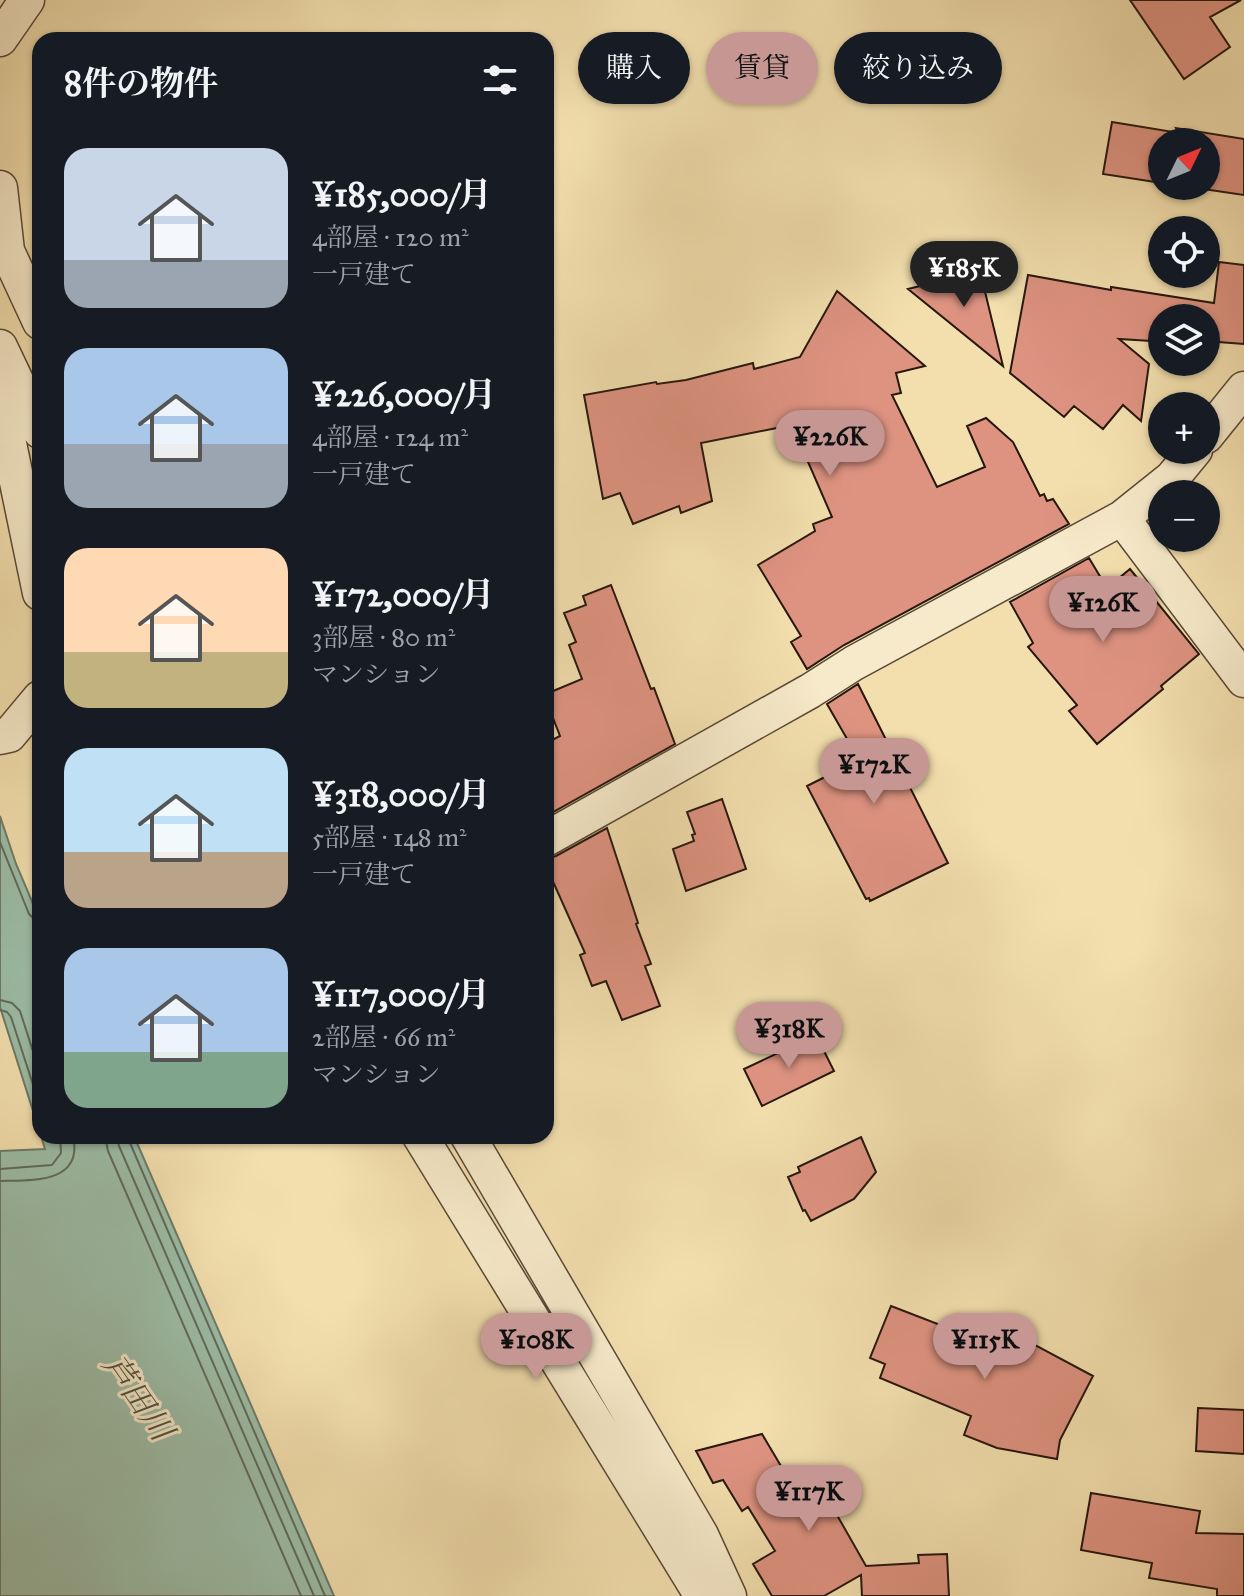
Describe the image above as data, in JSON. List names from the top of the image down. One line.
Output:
{"water":["芦田川"],"north":"top right","page":{"chip":["購入","賃貸","絞り込み"],"heading":"8件の物件","map_buttons":["+","−"],"list":[{"name":"¥185,000/月","note":"4部屋 · 120 m² · 一戸建て"},{"name":"¥226,000/月","note":"4部屋 · 124 m² · 一戸建て"},{"name":"¥172,000/月","note":"3部屋 · 80 m² · マンション"},{"name":"¥318,000/月","note":"5部屋 · 148 m² · 一戸建て"},{"name":"¥117,000/月","note":"2部屋 · 66 m² · マンション"}],"price":["¥185K","¥226K","¥126K","¥172K","¥318K","¥108K","¥115K","¥117K"]}}
